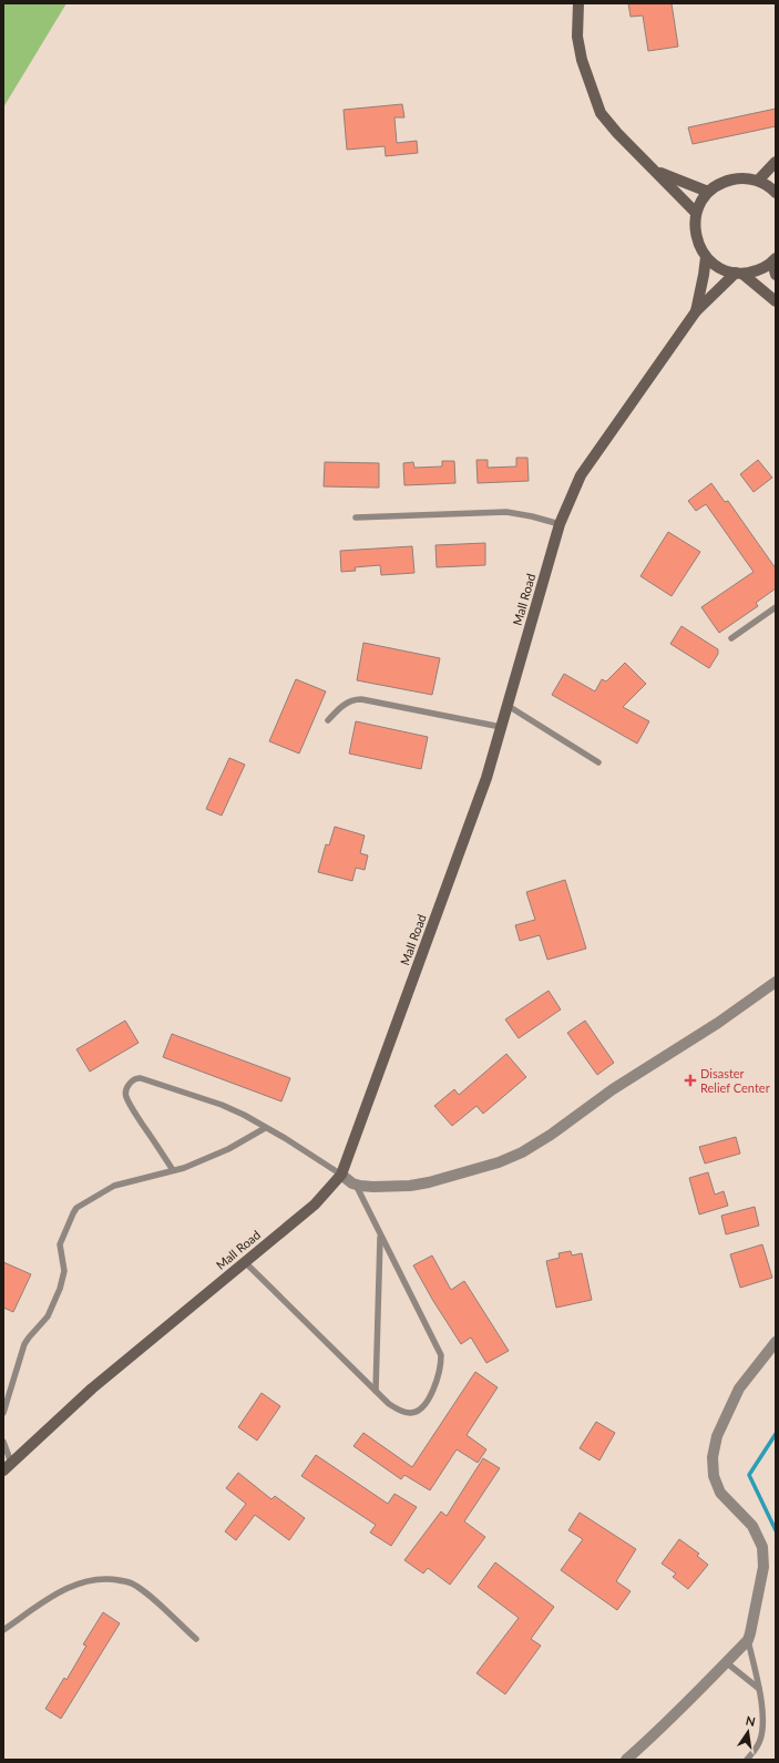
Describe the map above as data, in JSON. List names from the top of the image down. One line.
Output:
{"streets":{"street":["Mall Road"]},"places":{"health":["Disaster Relief Center"]},"north":"top"}
